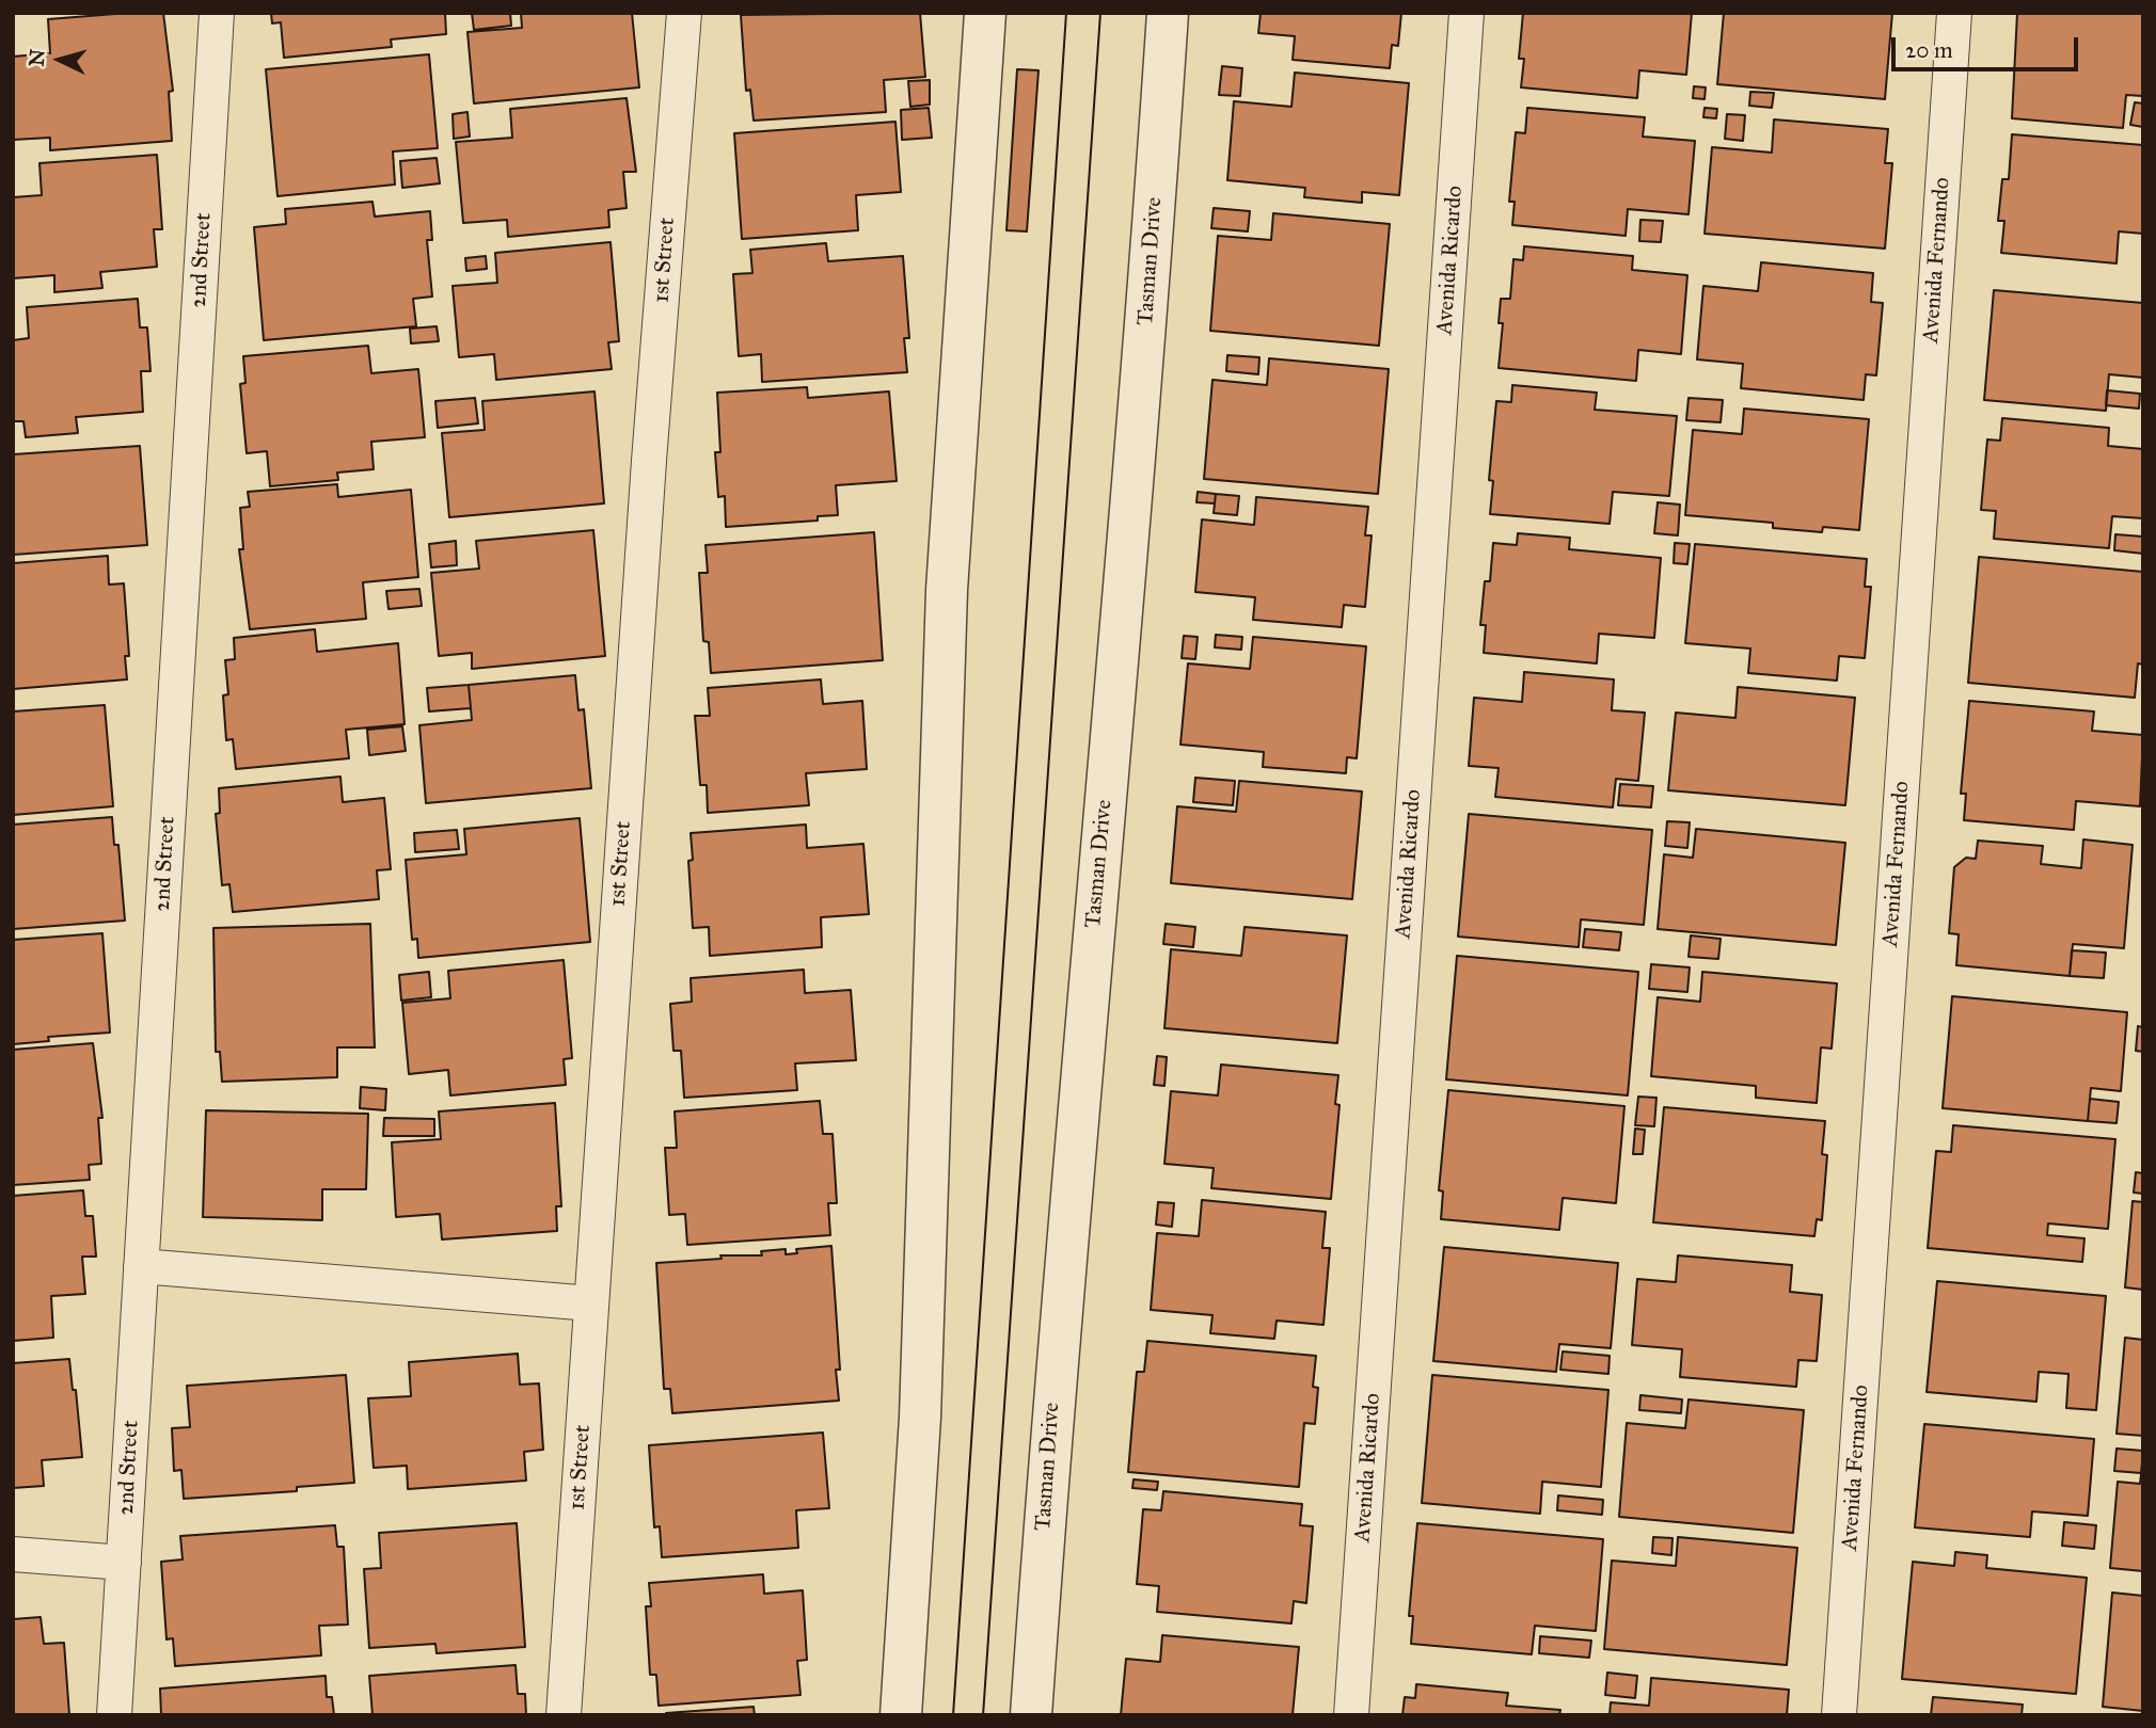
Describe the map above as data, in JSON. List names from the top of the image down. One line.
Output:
{"streets":{"street":["Tasman Drive"],"lane":["2nd Street","1st Street","Avenida Ricardo","Avenida Fernando"]},"scale_bar":"20 m","north":"left"}
